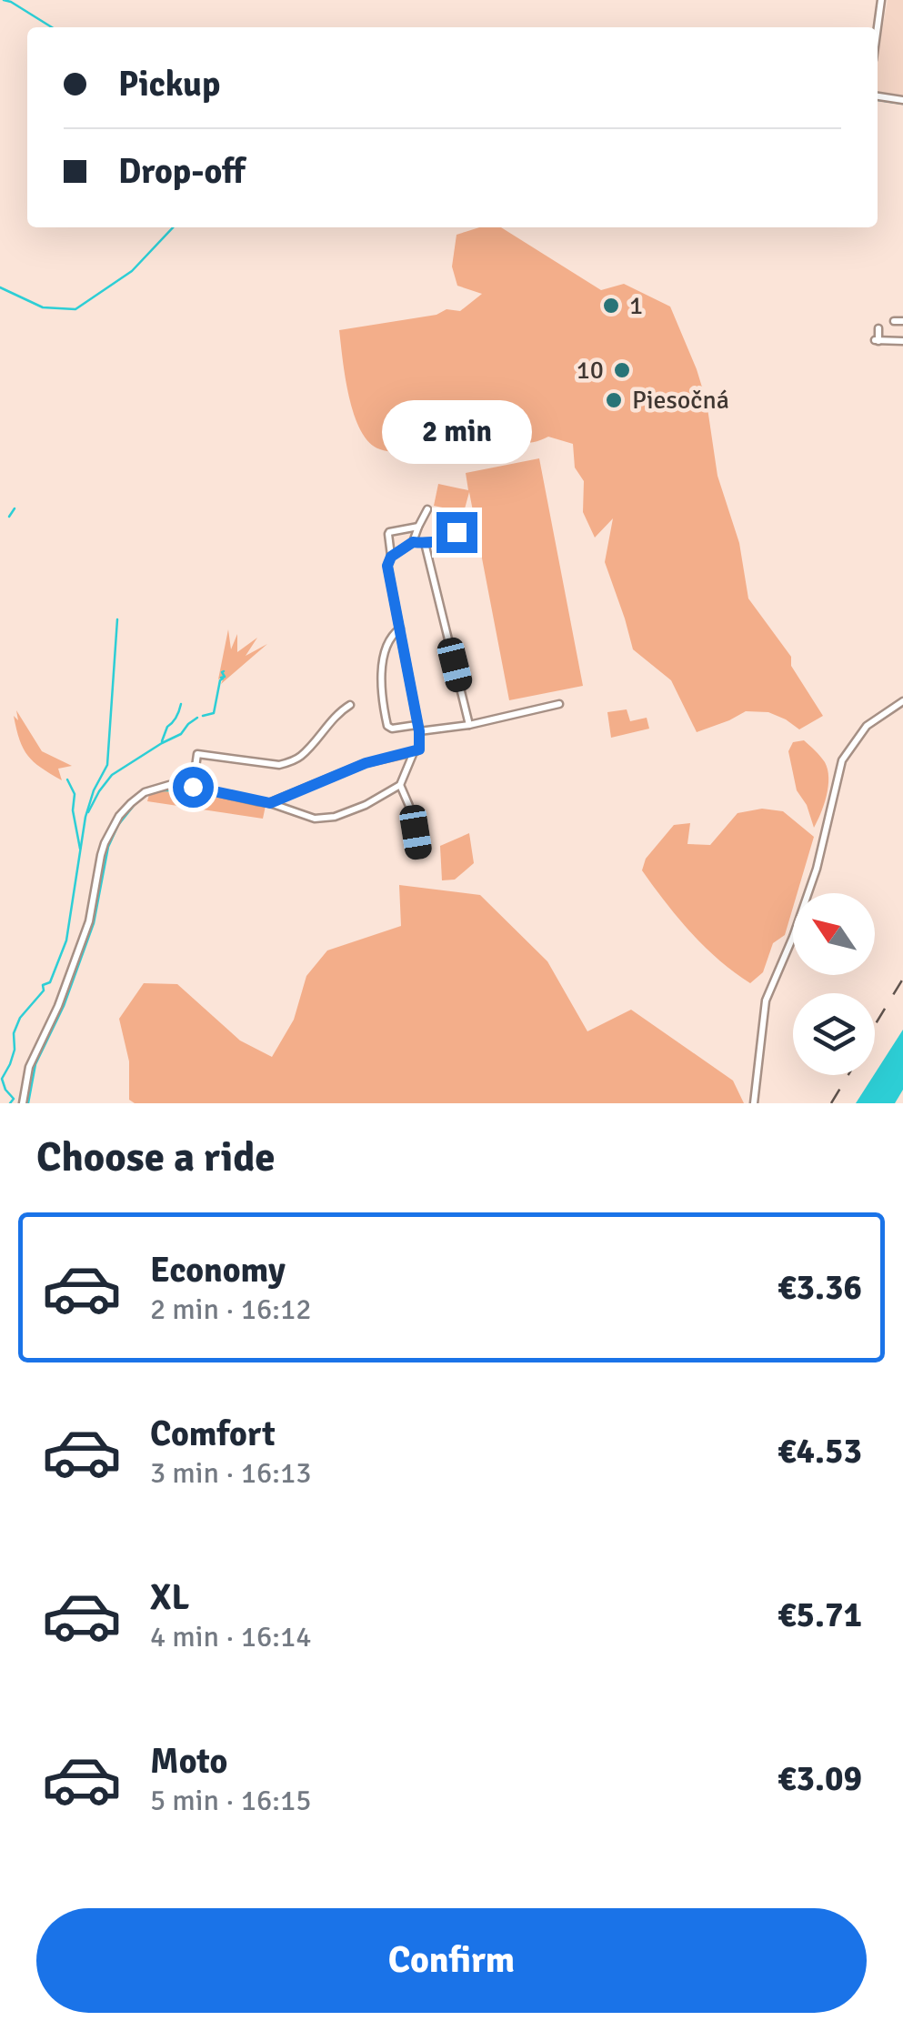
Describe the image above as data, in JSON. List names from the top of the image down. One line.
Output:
{"places":["1","10","Piesočná"],"north":"top left","page":{"banner":["Pickup","Drop-off"],"bubble":"2 min","heading":"Choose a ride","list":[{"name":"Economy","note":"2 min · 16:12","value":"€3.36"},{"name":"Comfort","note":"3 min · 16:13","value":"€4.53"},{"name":"XL","note":"4 min · 16:14","value":"€5.71"},{"name":"Moto","note":"5 min · 16:15","value":"€3.09"}],"buttons":"Confirm"}}
